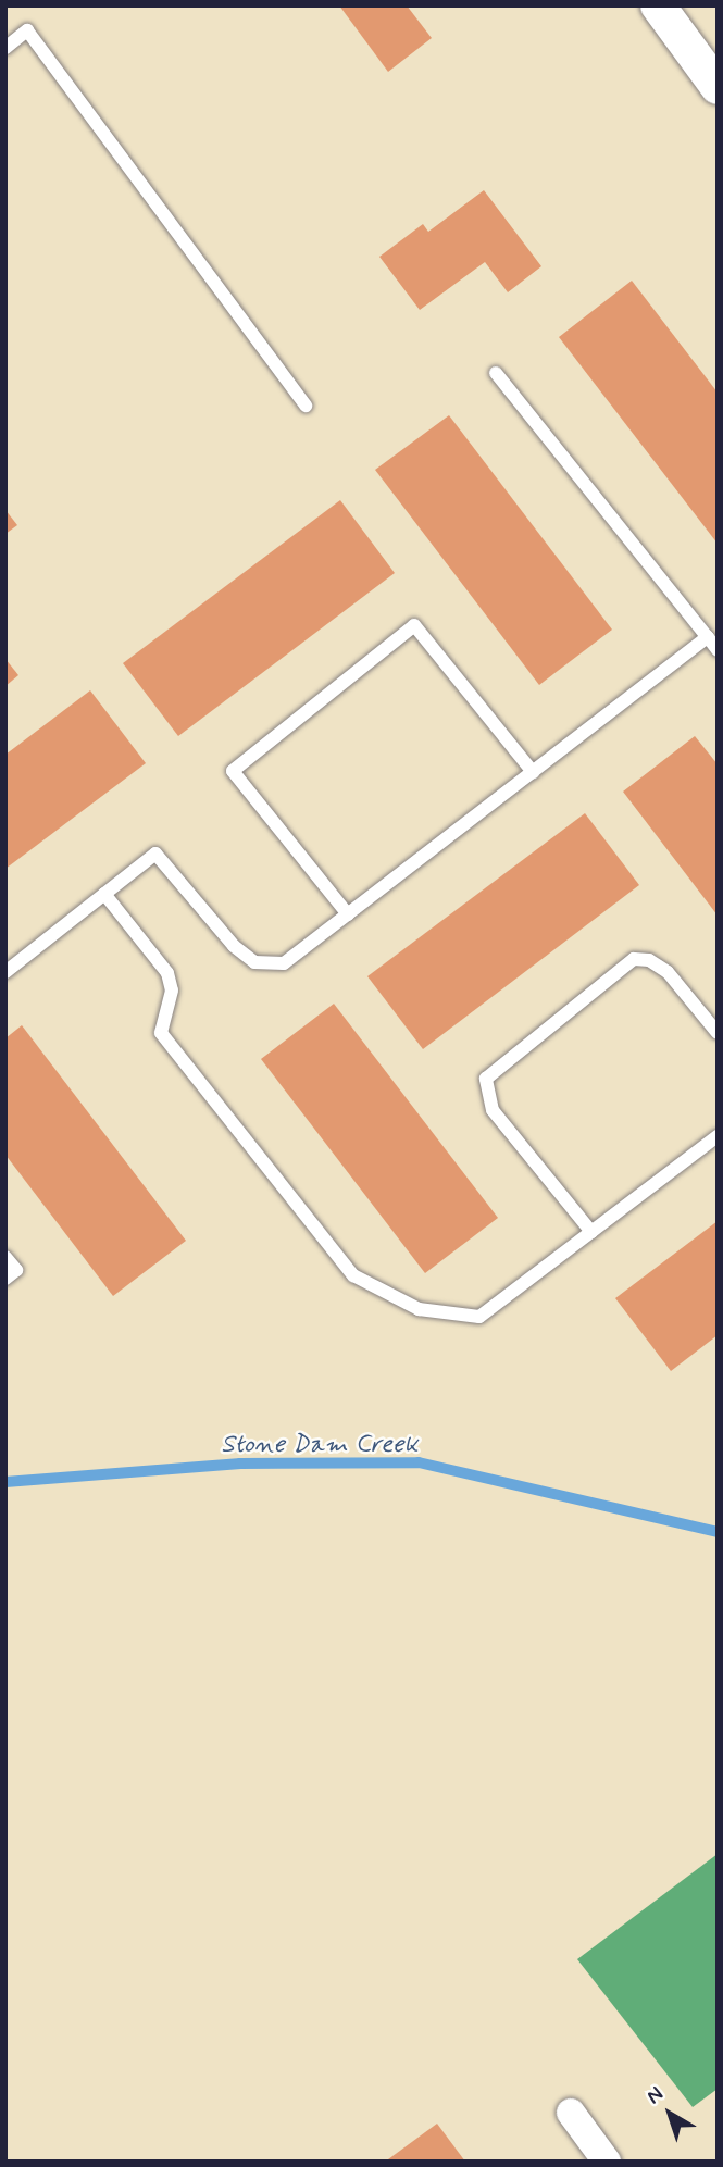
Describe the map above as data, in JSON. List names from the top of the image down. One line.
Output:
{"water":["Stone Dam Creek"],"north":"top left"}
